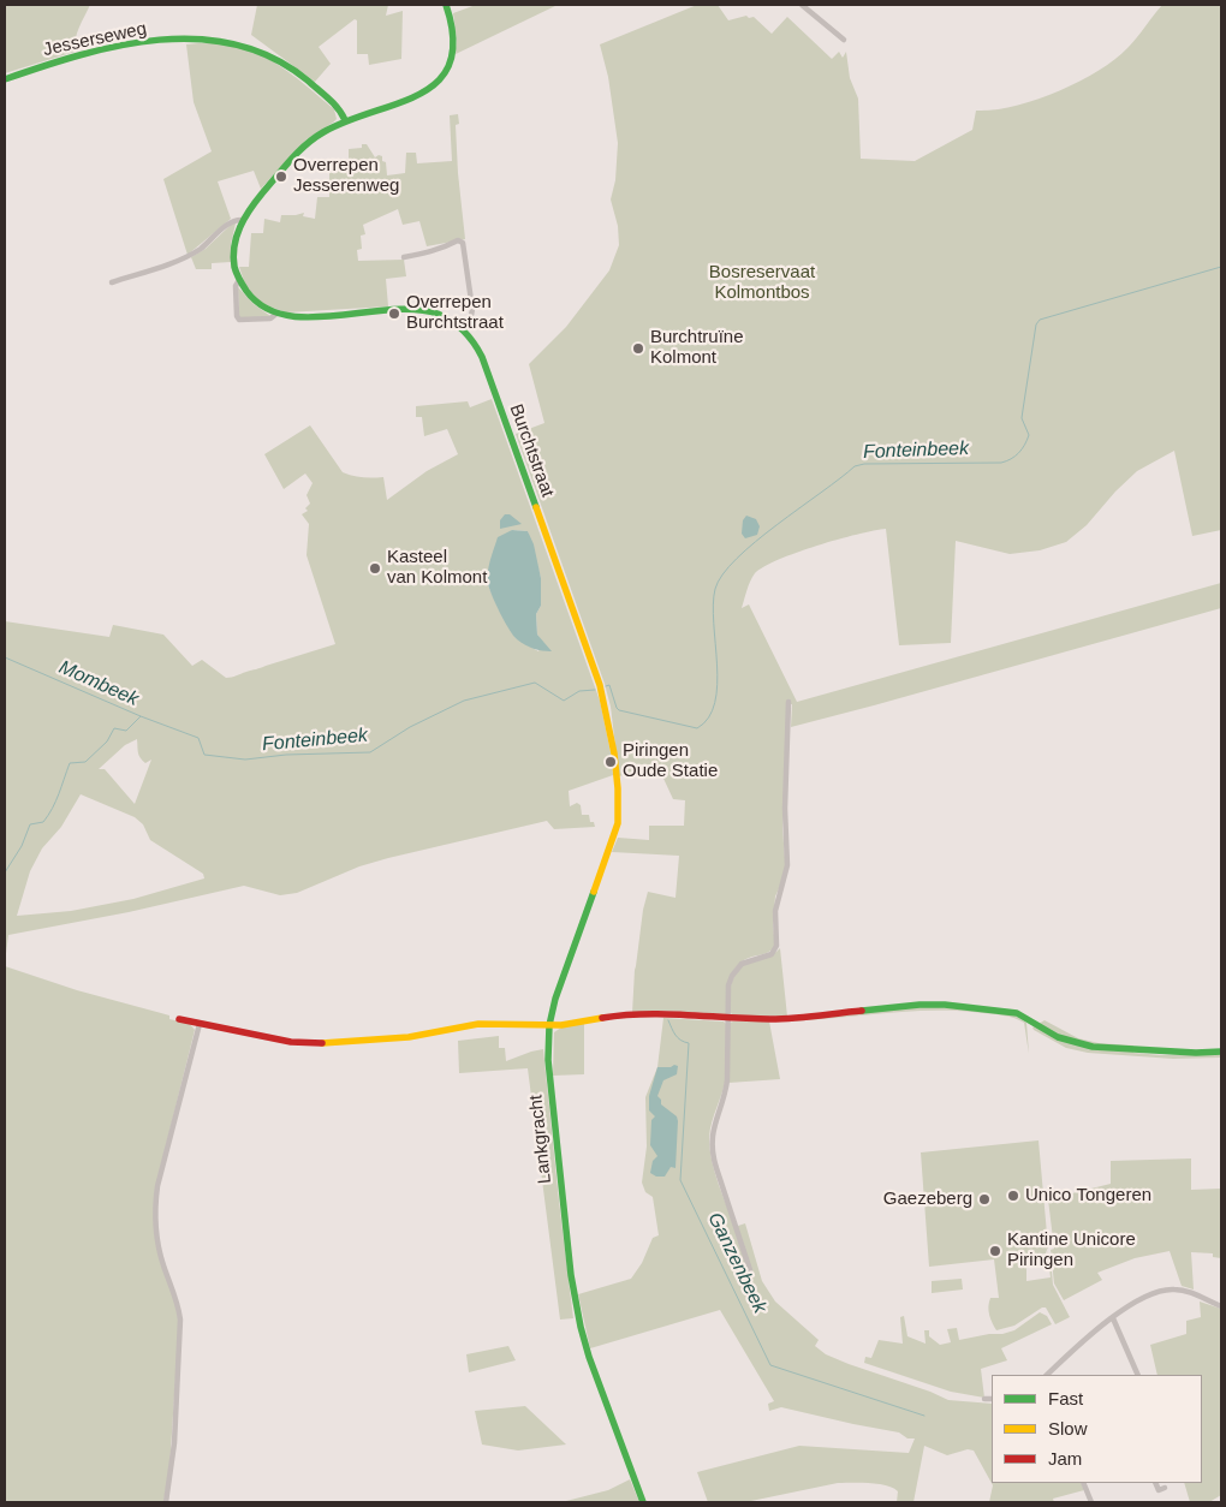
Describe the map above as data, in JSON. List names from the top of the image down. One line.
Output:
{"streets":{"street":["Jesserseweg","Burchtstraat","Lankgracht"]},"crossings":[["Jesserseweg","Burchtstraat"],["Burchtstraat","Lankgracht"]],"water":["Fonteinbeek","Mombeek","Ganzenbeek"],"parks":["Bosreservaat Kolmontbos"],"places":["Overrepen Jesserenweg","Overrepen Burchtstraat","Burchtruïne Kolmont","Kasteel van Kolmont","Piringen Oude Statie","Unico Tongeren","Gaezeberg","Kantine Unicore Piringen"],"legend":["Fast","Slow","Jam"]}
